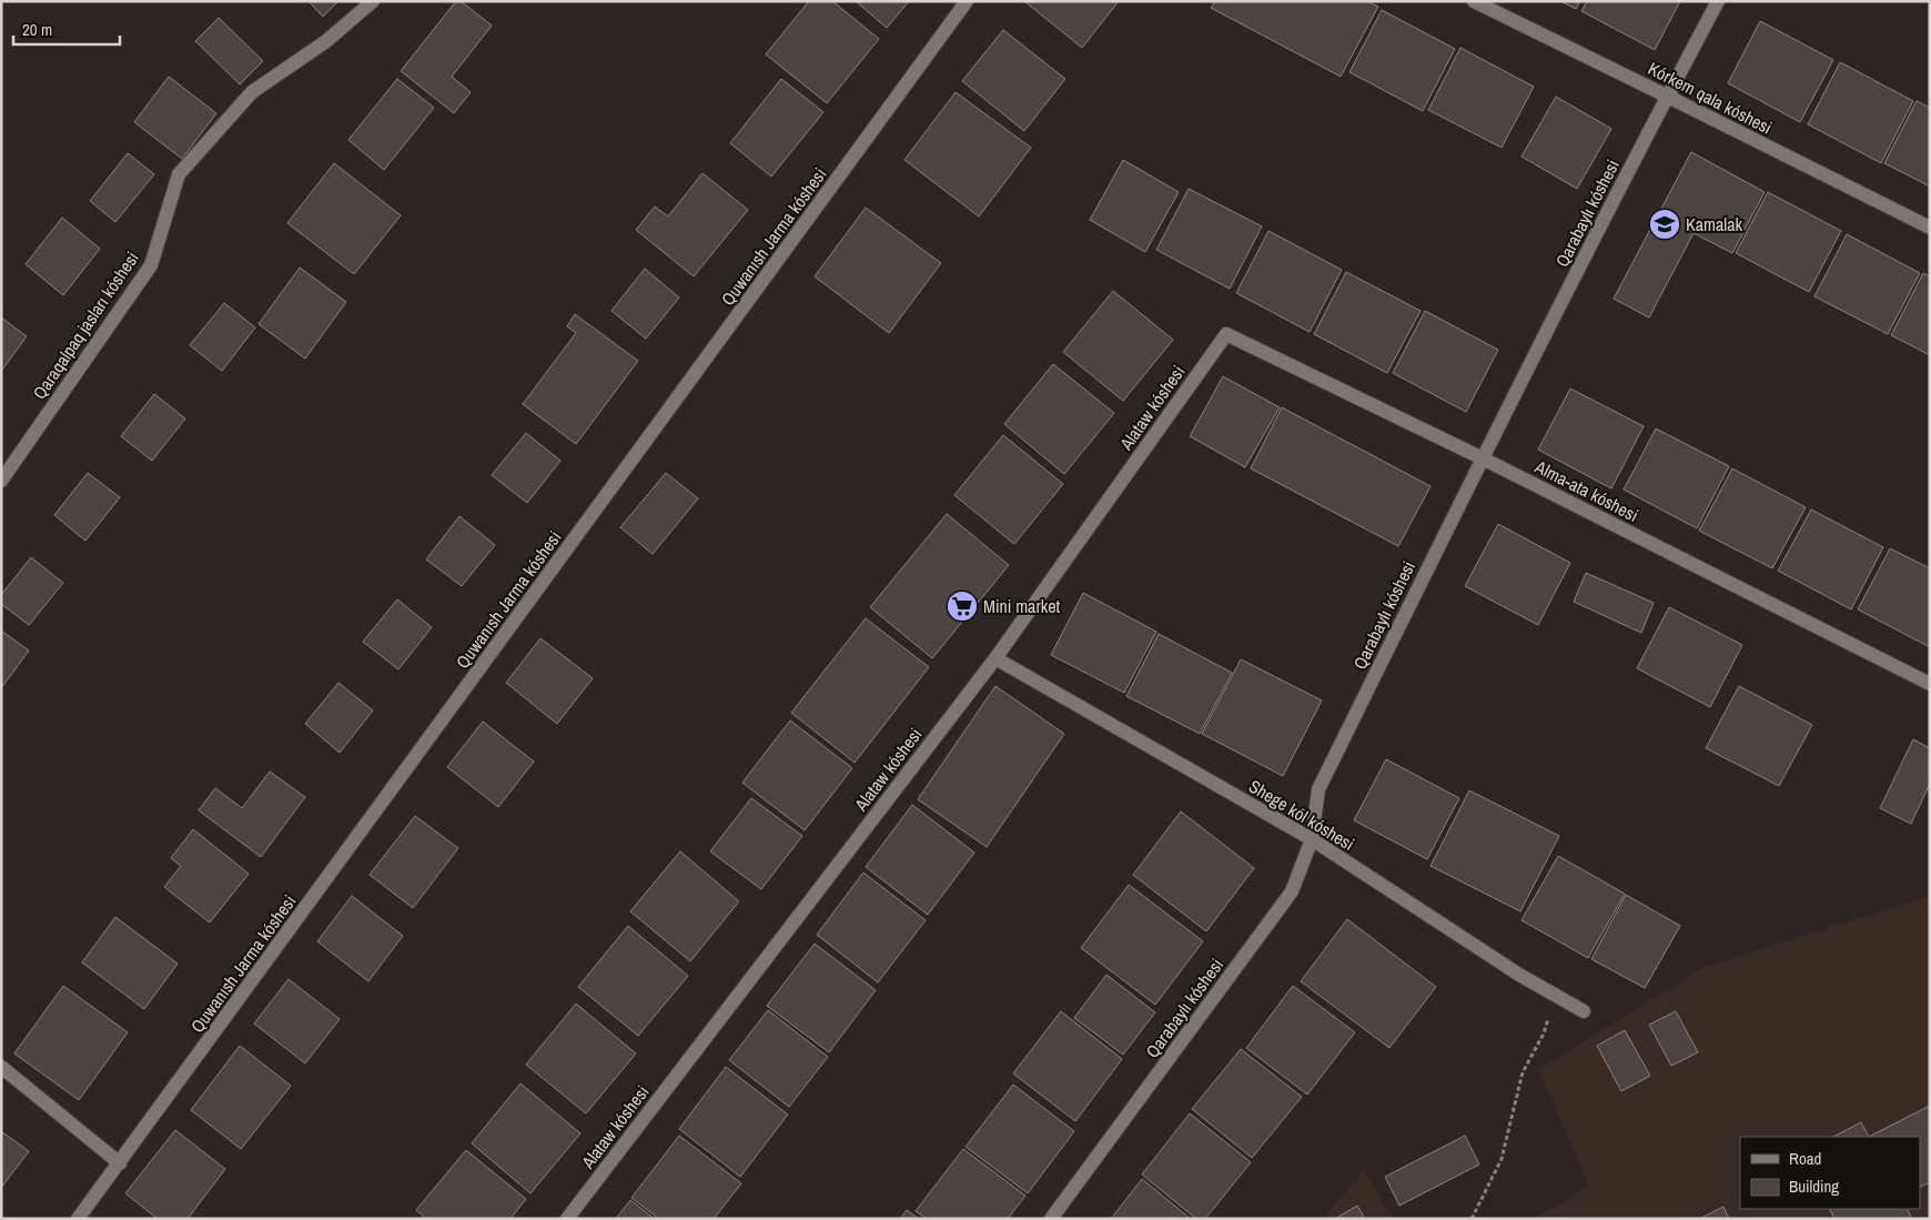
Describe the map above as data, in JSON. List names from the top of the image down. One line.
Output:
{"streets":{"street":["Kórkem qala kóshesi","Qarabaylı kóshesi","Quwanısh Jarma kóshesi","Qaraqalpaq jasları kóshesi","Alataw kóshesi","Alma-ata kóshesi","Shege kól kóshesi"]},"crossings":[["Kórkem qala kóshesi","Qarabaylı kóshesi"],["Qarabaylı kóshesi","Alma-ata kóshesi"],["Qarabaylı kóshesi","Shege kól kóshesi"],["Alataw kóshesi","Alma-ata kóshesi"],["Alataw kóshesi","Shege kól kóshesi"]],"places":{"school or university":["Kamalak"],"supermarket":["Mini market"]},"legend":["Road","Building"],"scale_bar":"20 m"}
